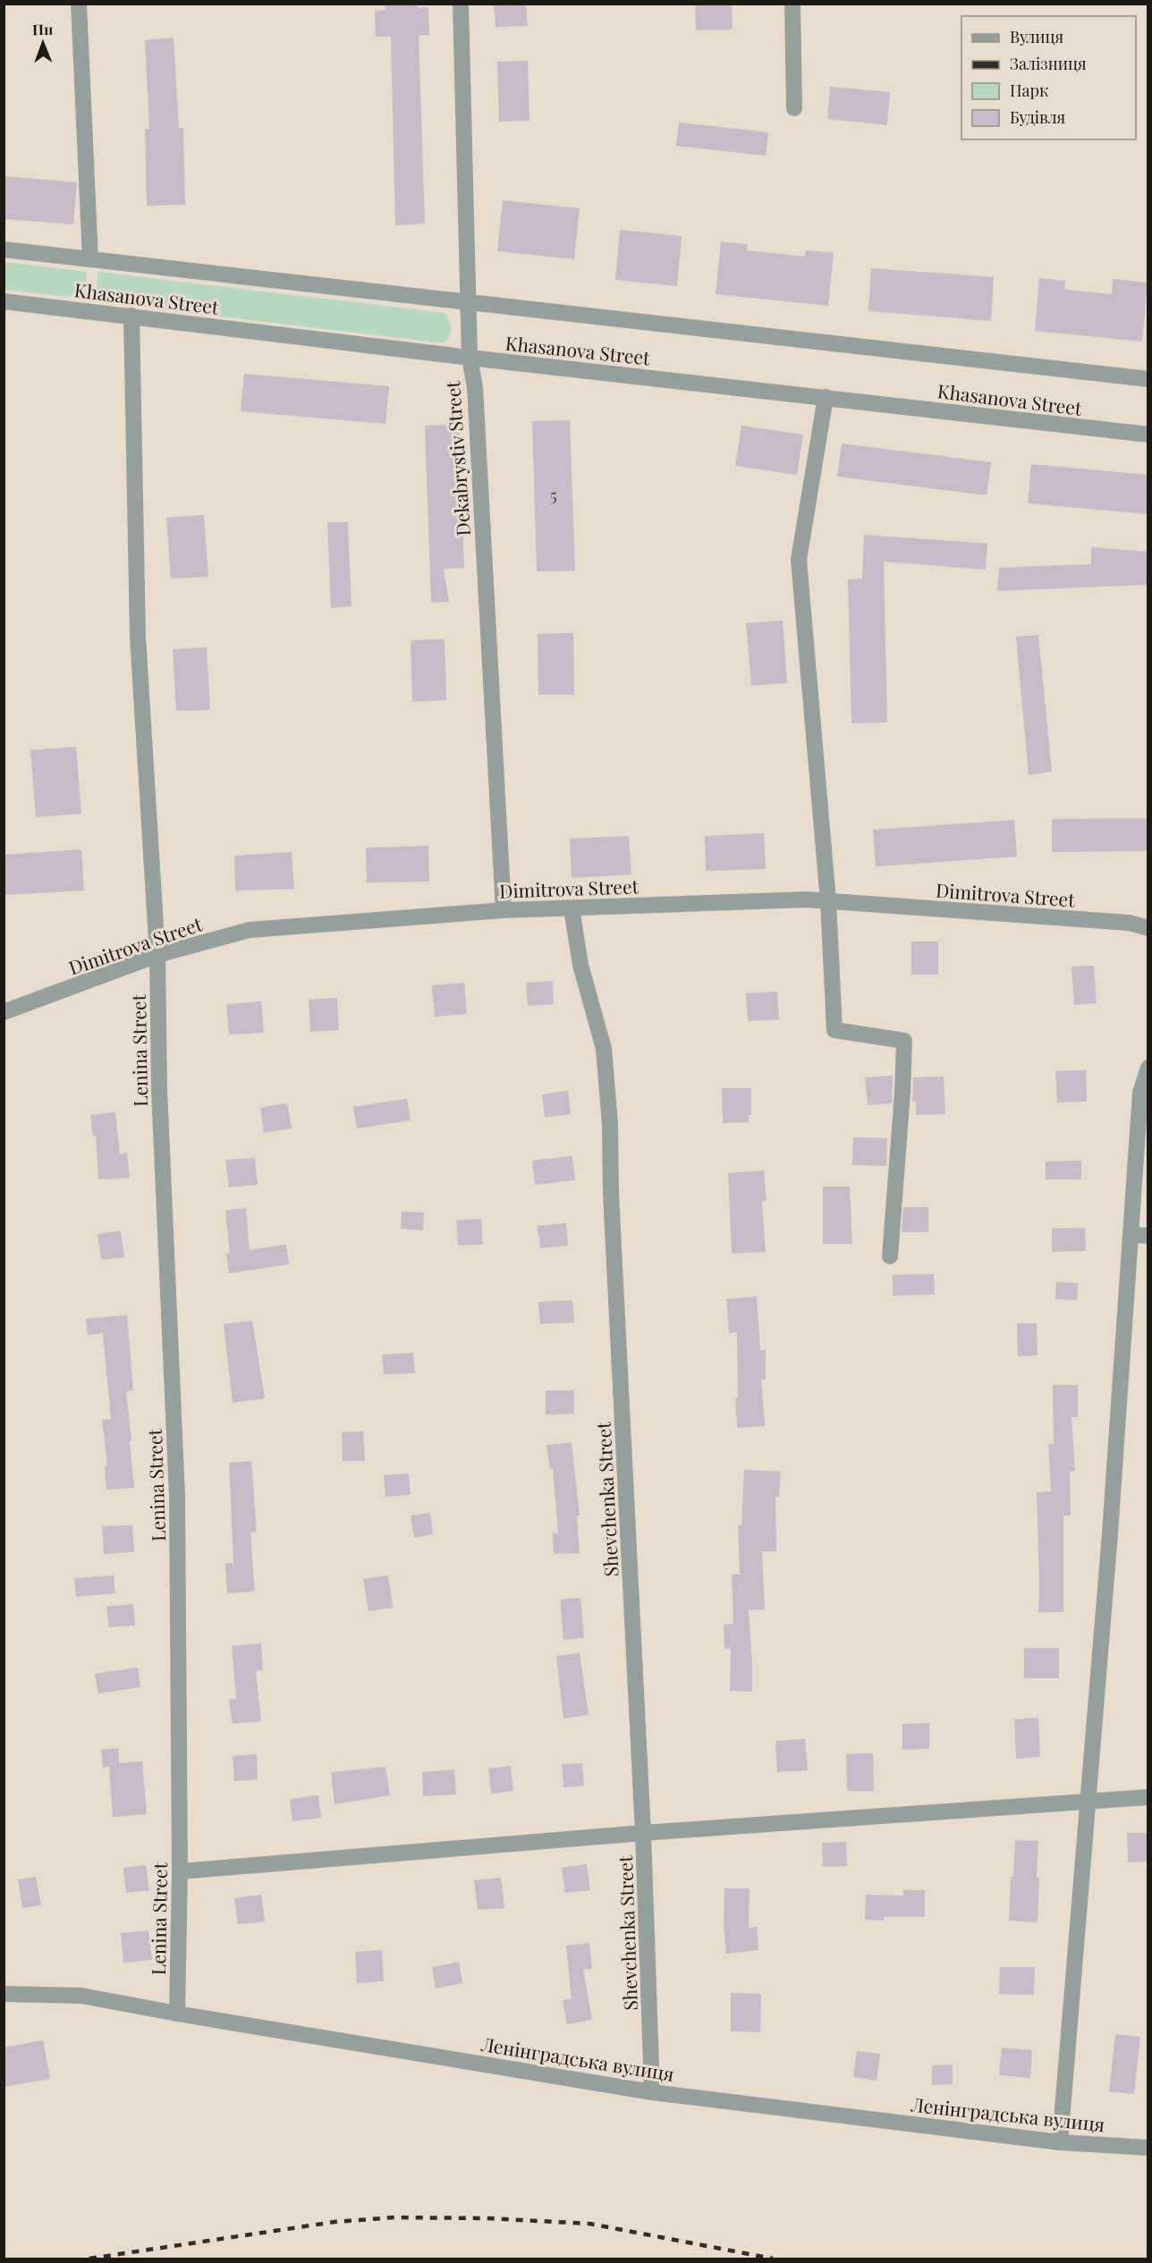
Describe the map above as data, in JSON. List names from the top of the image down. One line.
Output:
{"streets":{"street":["Khasanova Street","Dekabrystiv Street","Dimitrova Street","Lenina Street","Shevchenka Street","Ленінградська вулиця"]},"crossings":[["Khasanova Street","Dekabrystiv Street"],["Khasanova Street","Lenina Street"],["Dekabrystiv Street","Dimitrova Street"],["Dimitrova Street","Lenina Street"],["Dimitrova Street","Shevchenka Street"],["Lenina Street","Ленінградська вулиця"],["Shevchenka Street","Ленінградська вулиця"]],"house_numbers":["5"],"legend":["Вулиця","Залізниця","Парк","Будівля"],"north":"top"}
